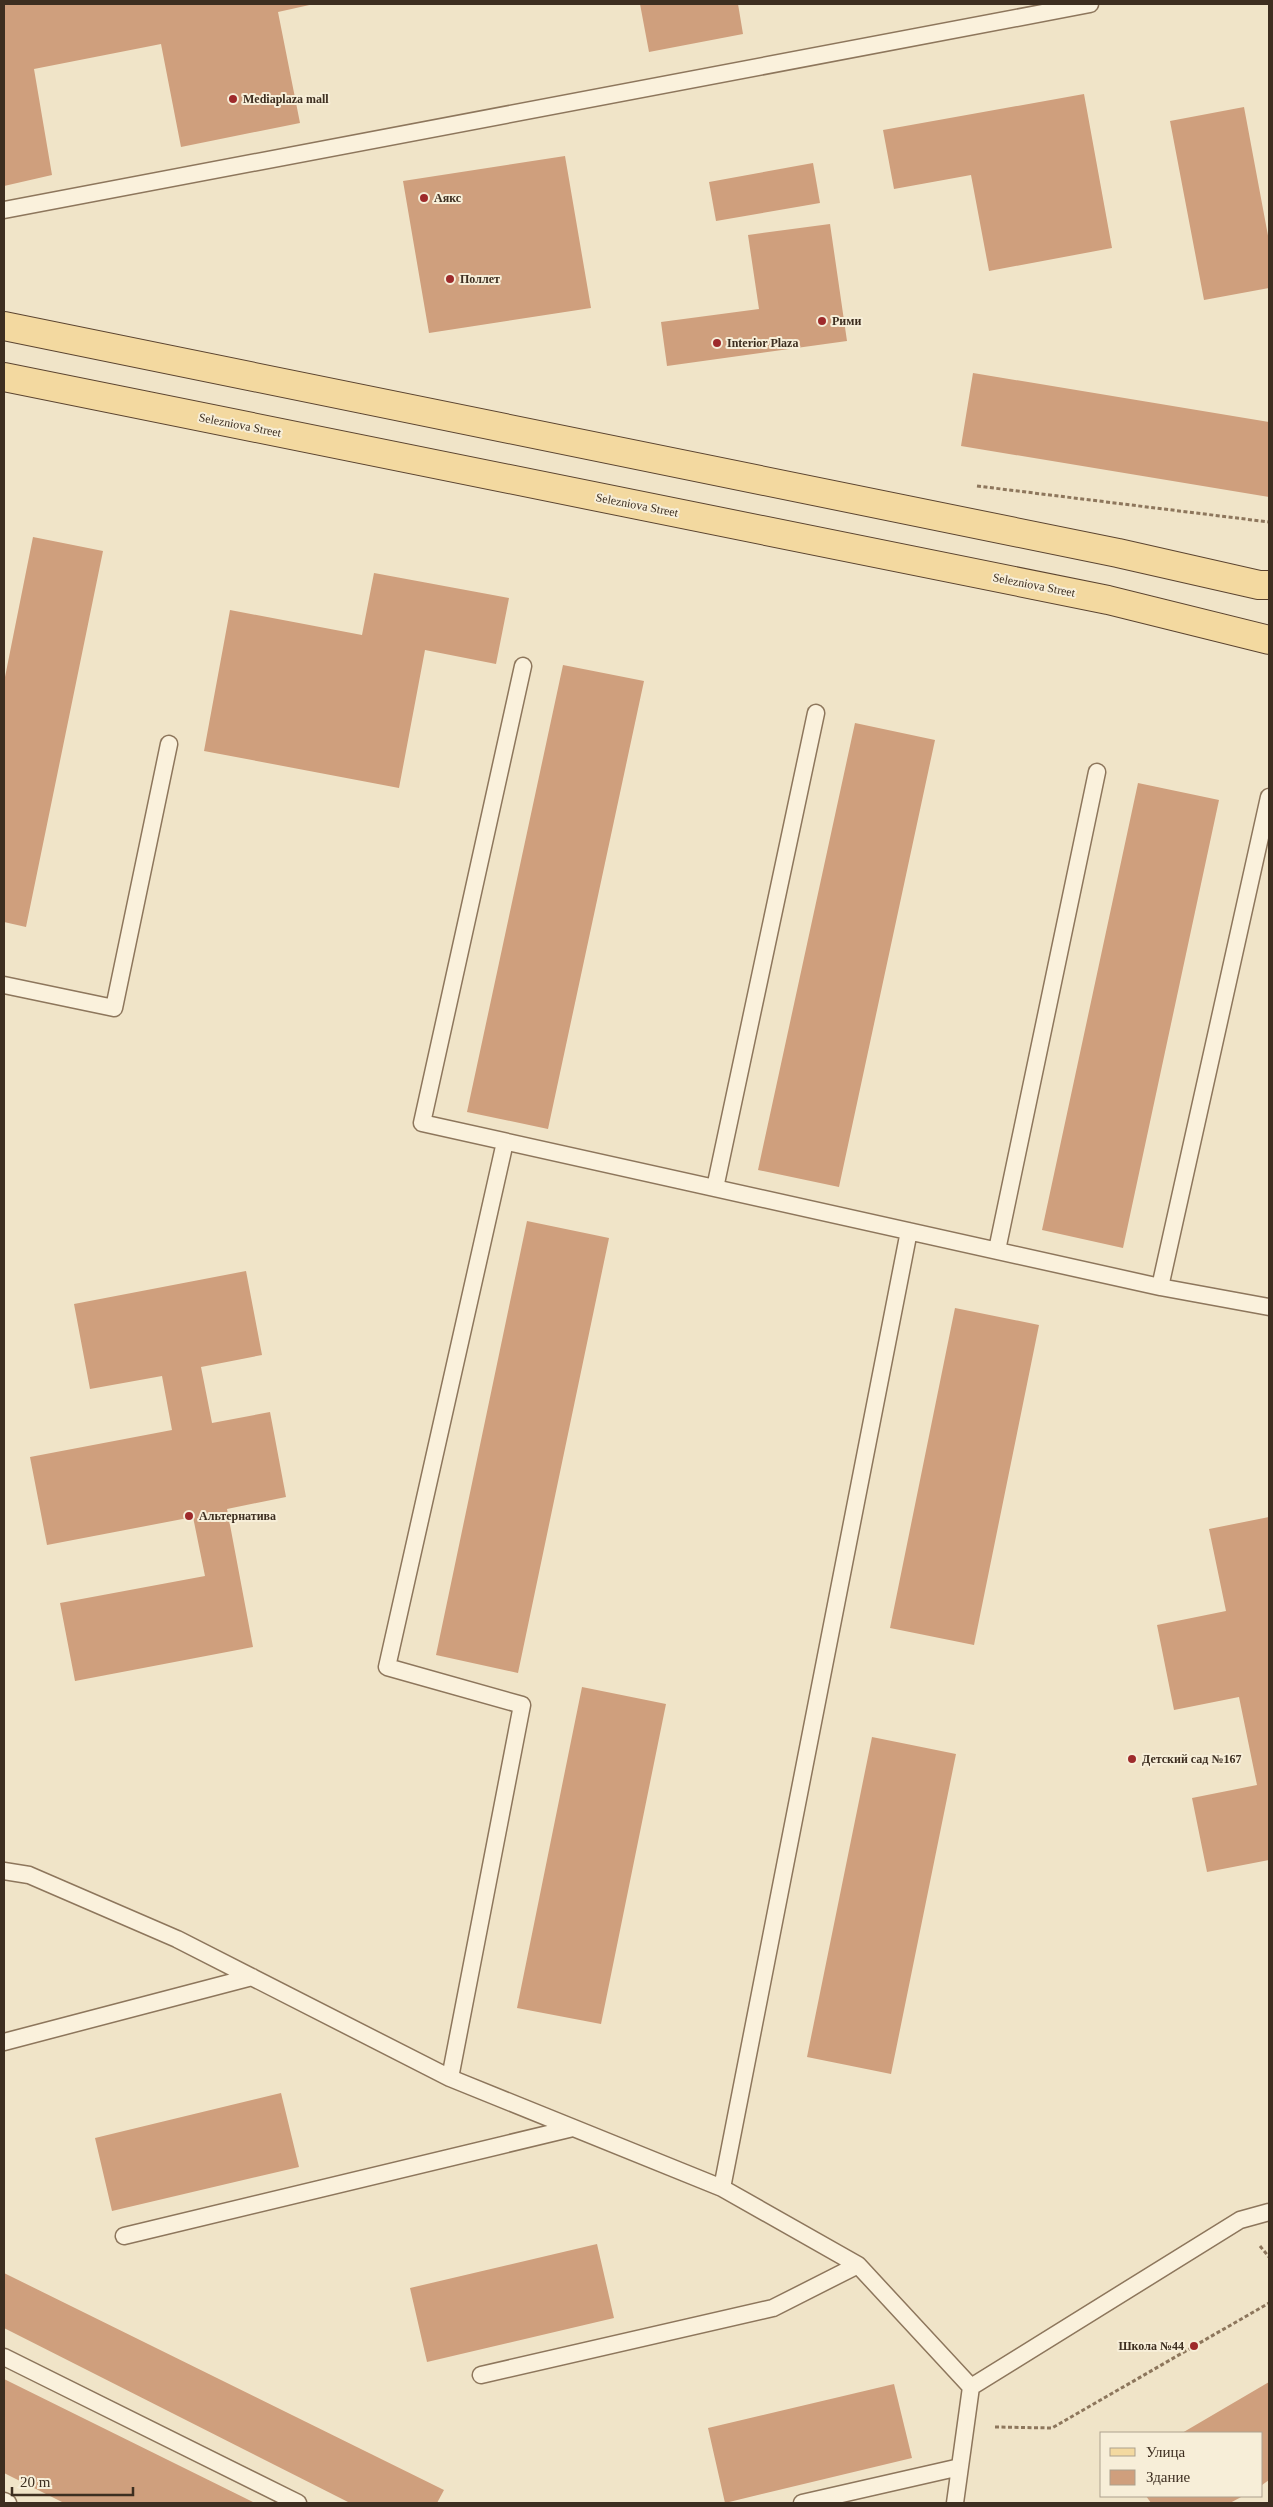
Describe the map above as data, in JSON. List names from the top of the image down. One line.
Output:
{"streets":{"main road":["Selezniova Street"]},"places":["Mediaplaza mall","Аякс","Поллет","Рими","Interior Plaza","Альтернатива","Детский сад №167","Школа №44"],"legend":["Улица","Здание"],"scale_bar":"20 m"}
